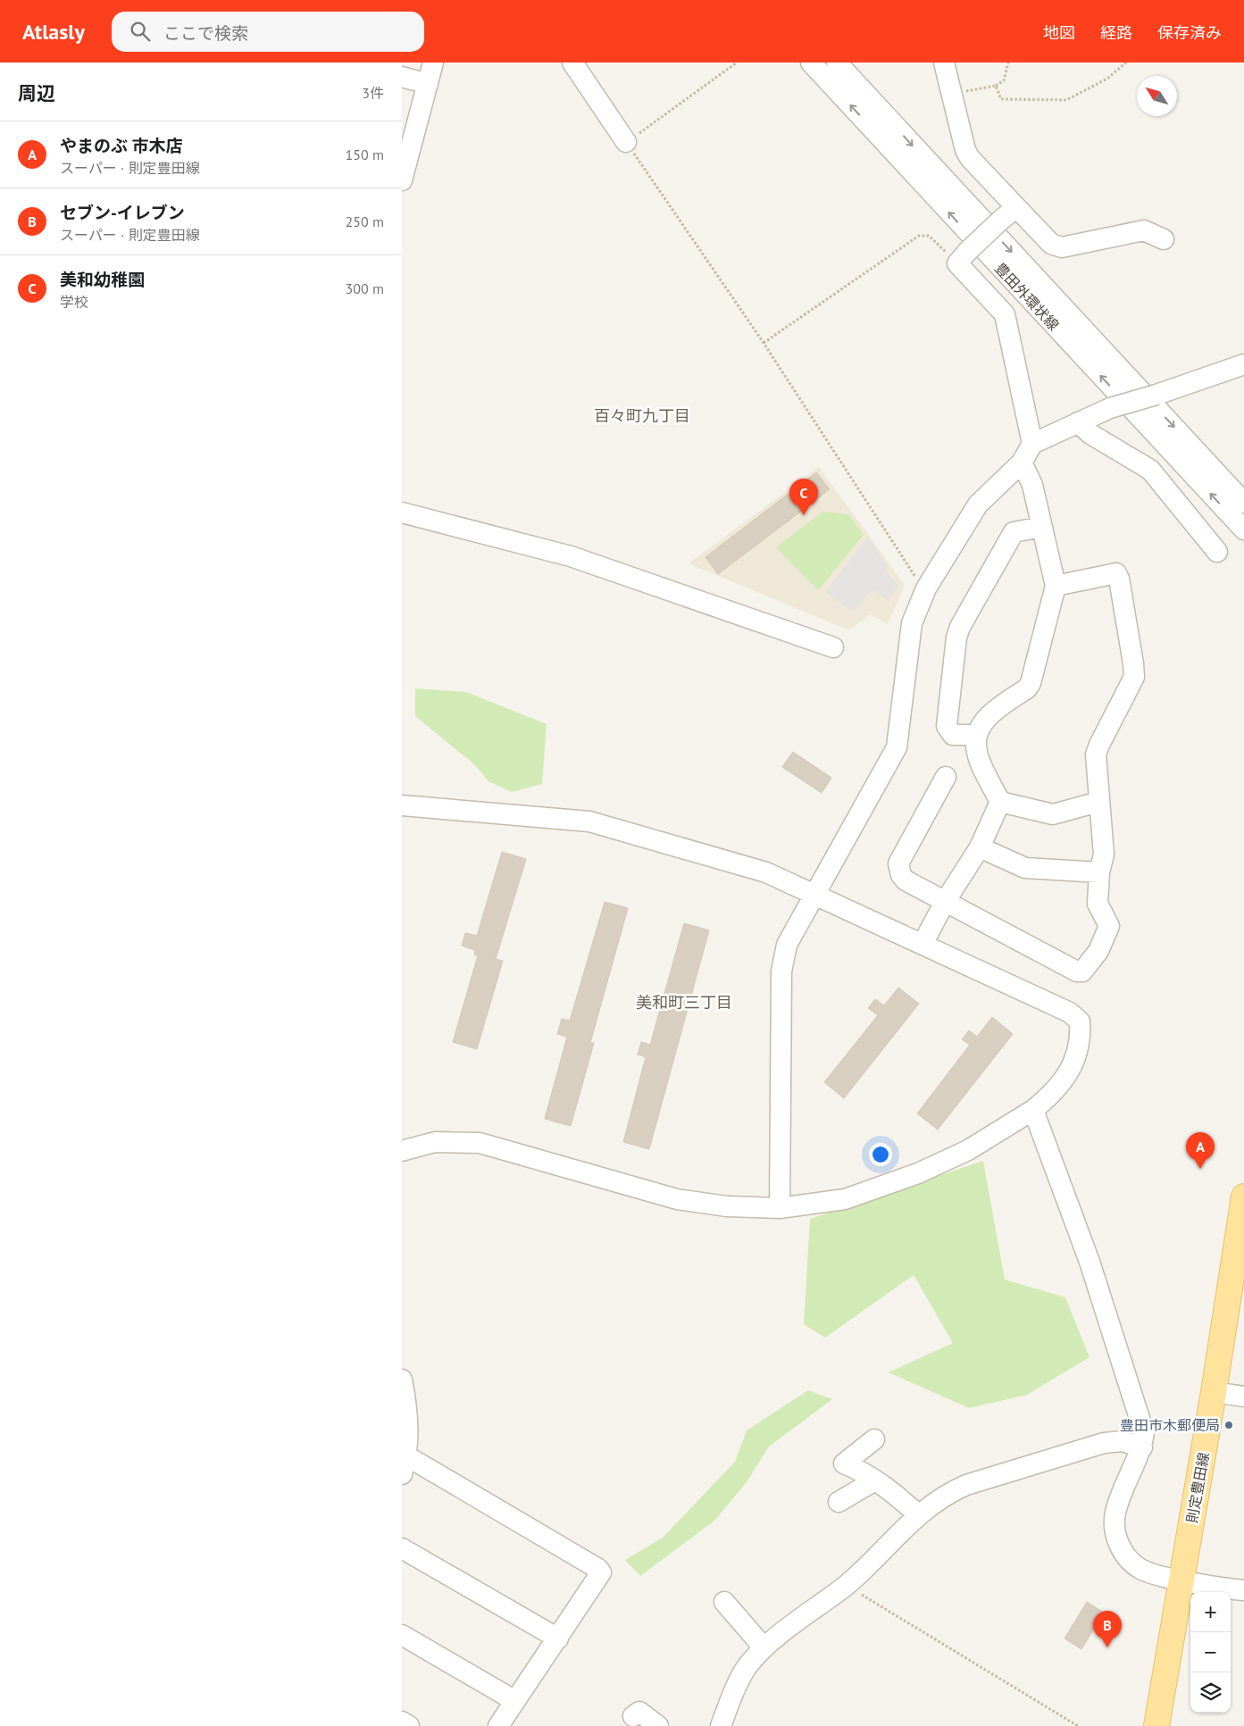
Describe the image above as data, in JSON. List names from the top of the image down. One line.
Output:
{"streets":{"main road":["則定豊田線"],"street":["豊田外環状線"]},"districts":["百々町九丁目","美和町三丁目"],"places":["豊田市木郵便局"],"north":"top left","page":{"header":"Atlasly","search":"ここで検索","nav":["地図","経路","保存済み"],"heading":["周辺","3件"],"list":[{"mark":"A","name":"やまのぶ 市木店","note":"スーパー · 則定豊田線","value":"150 m"},{"mark":"B","name":"セブン-イレブン","note":"スーパー · 則定豊田線","value":"250 m"},{"mark":"C","name":"美和幼稚園","note":"学校","value":"300 m"}],"pins":["C","A","B"],"map_buttons":["+","−"]}}
